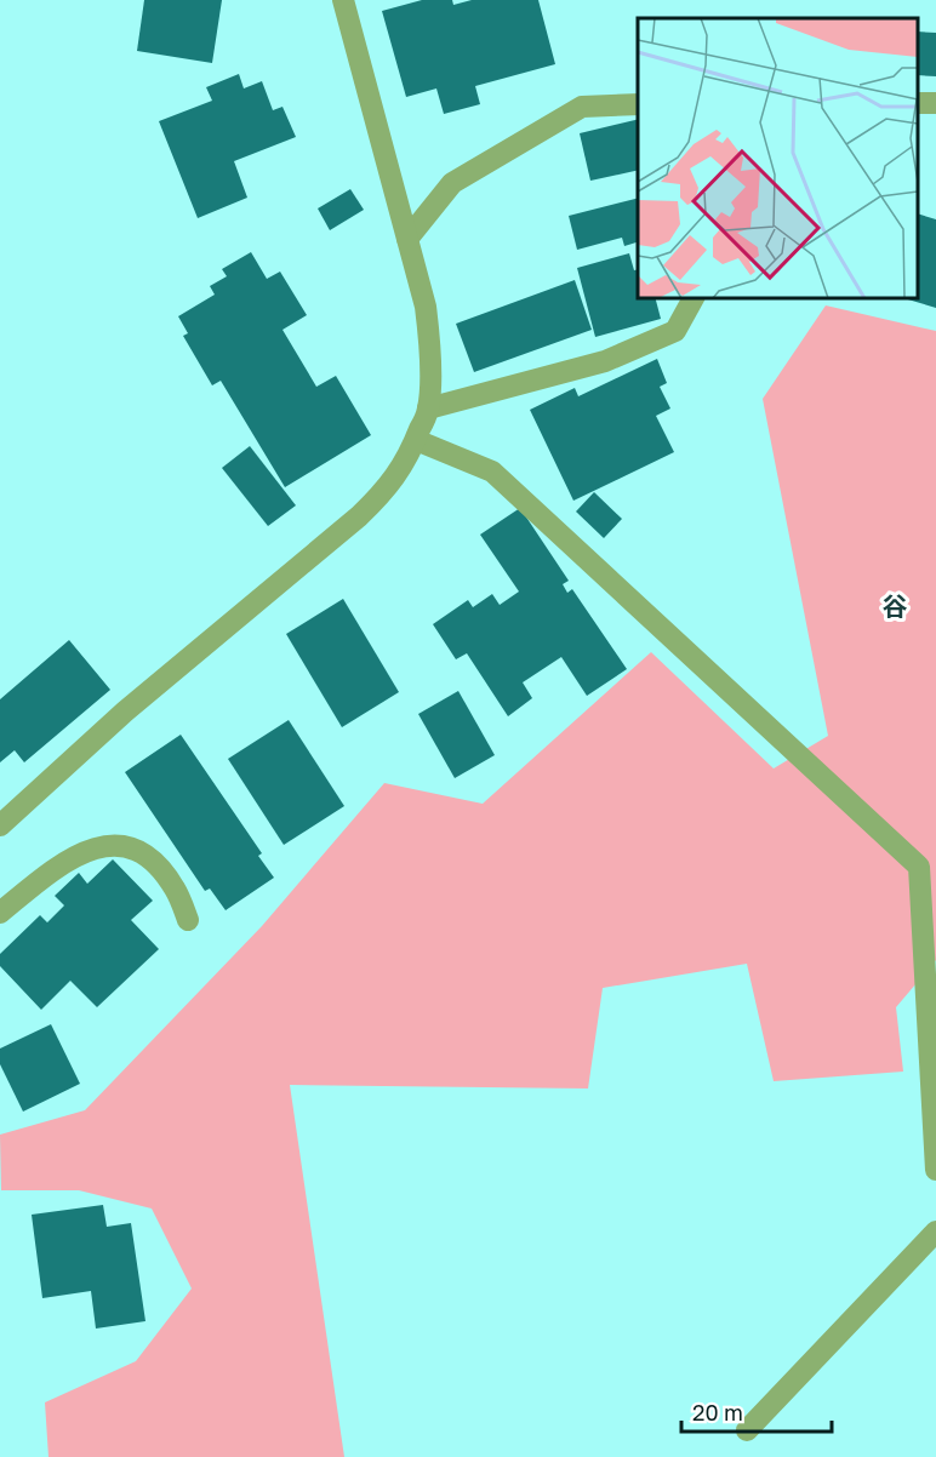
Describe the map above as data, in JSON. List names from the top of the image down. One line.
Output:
{"districts":["谷"],"scale_bar":"20 m"}
